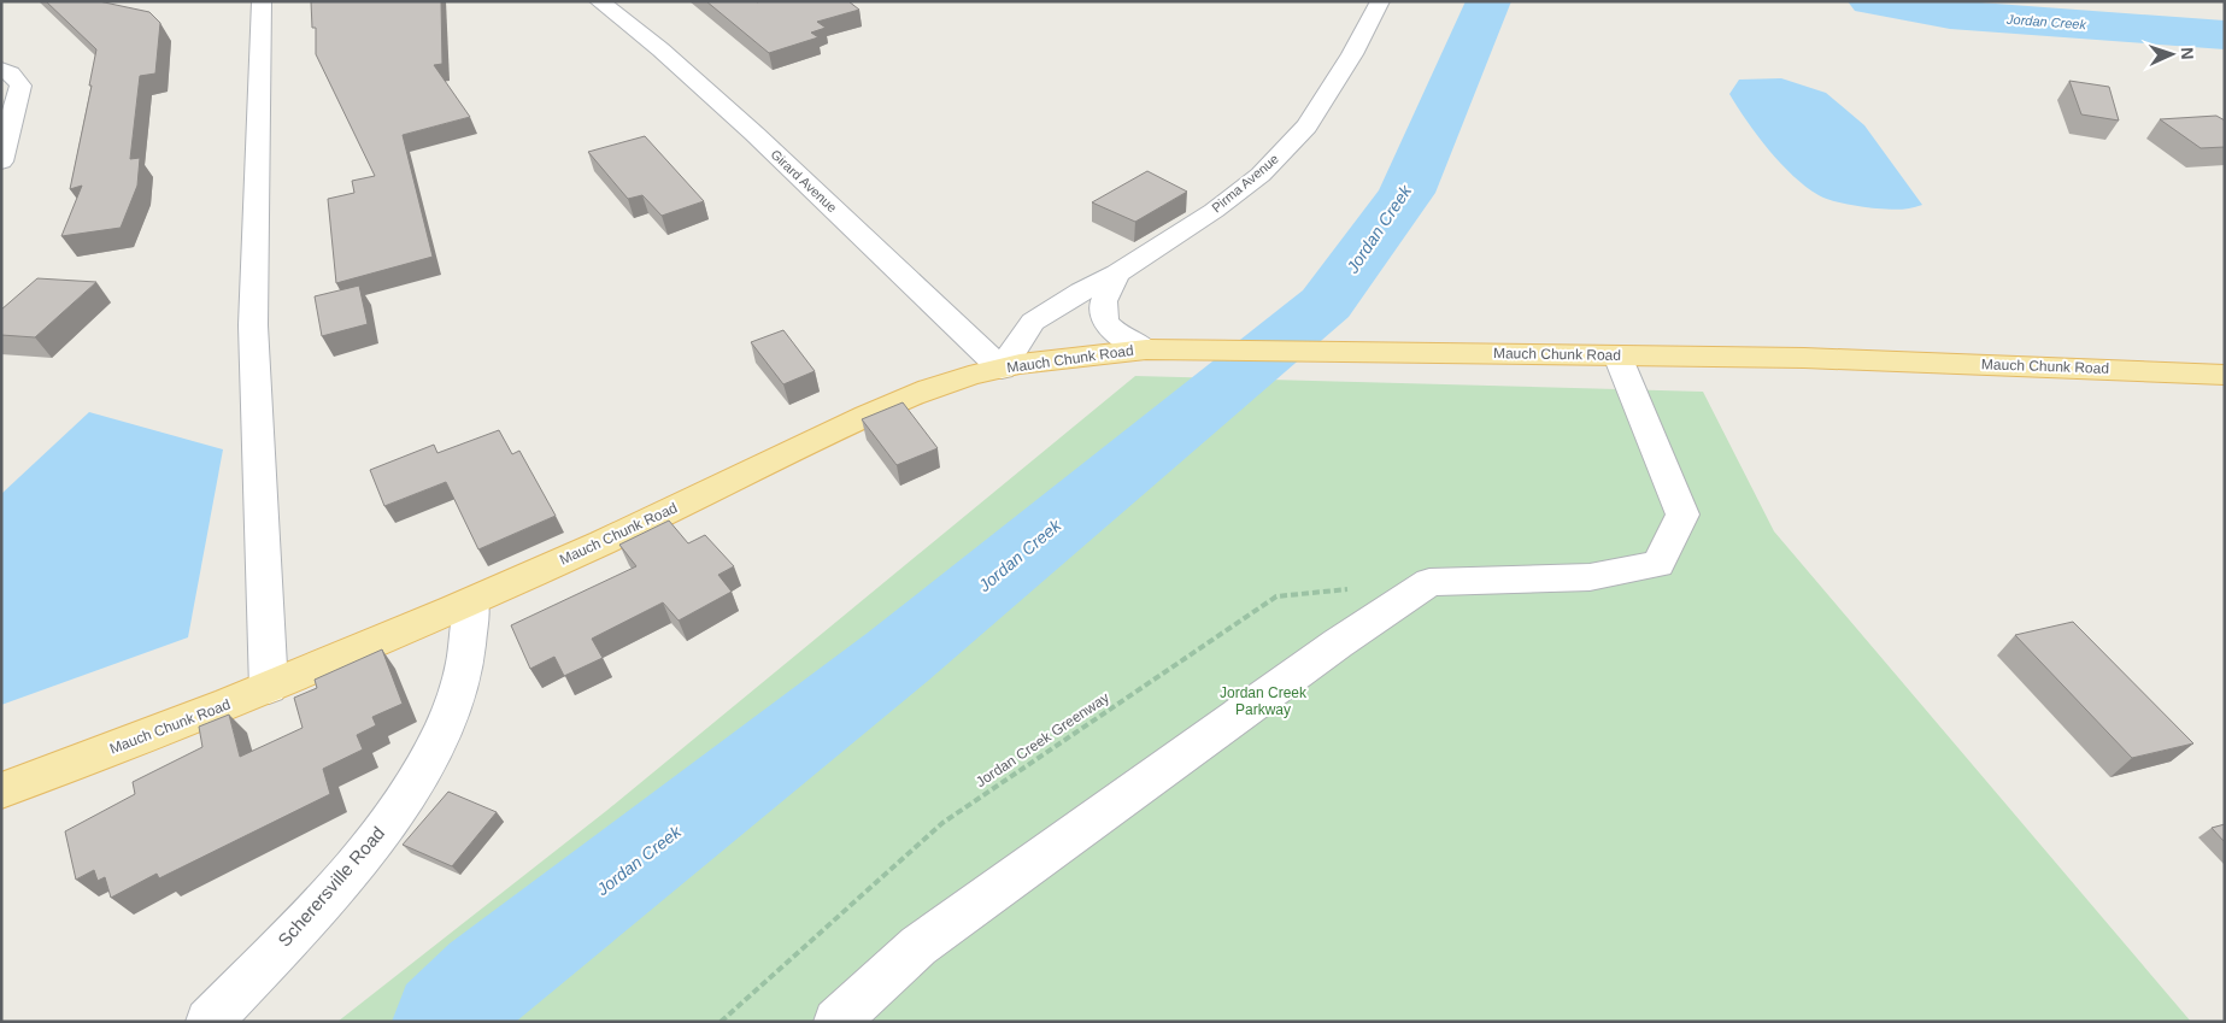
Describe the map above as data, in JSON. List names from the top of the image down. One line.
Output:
{"streets":{"main road":["Mauch Chunk Road"],"street":["Girard Avenue","Pirma Avenue","Scherersville Road"],"path":["Jordan Creek Greenway"]},"crossings":[["Girard Avenue","Pirma Avenue"],["Girard Avenue","Mauch Chunk Road"],["Pirma Avenue","Mauch Chunk Road"],["Mauch Chunk Road","Scherersville Road"]],"water":["Jordan Creek"],"parks":["Jordan Creek Parkway"],"north":"right"}
